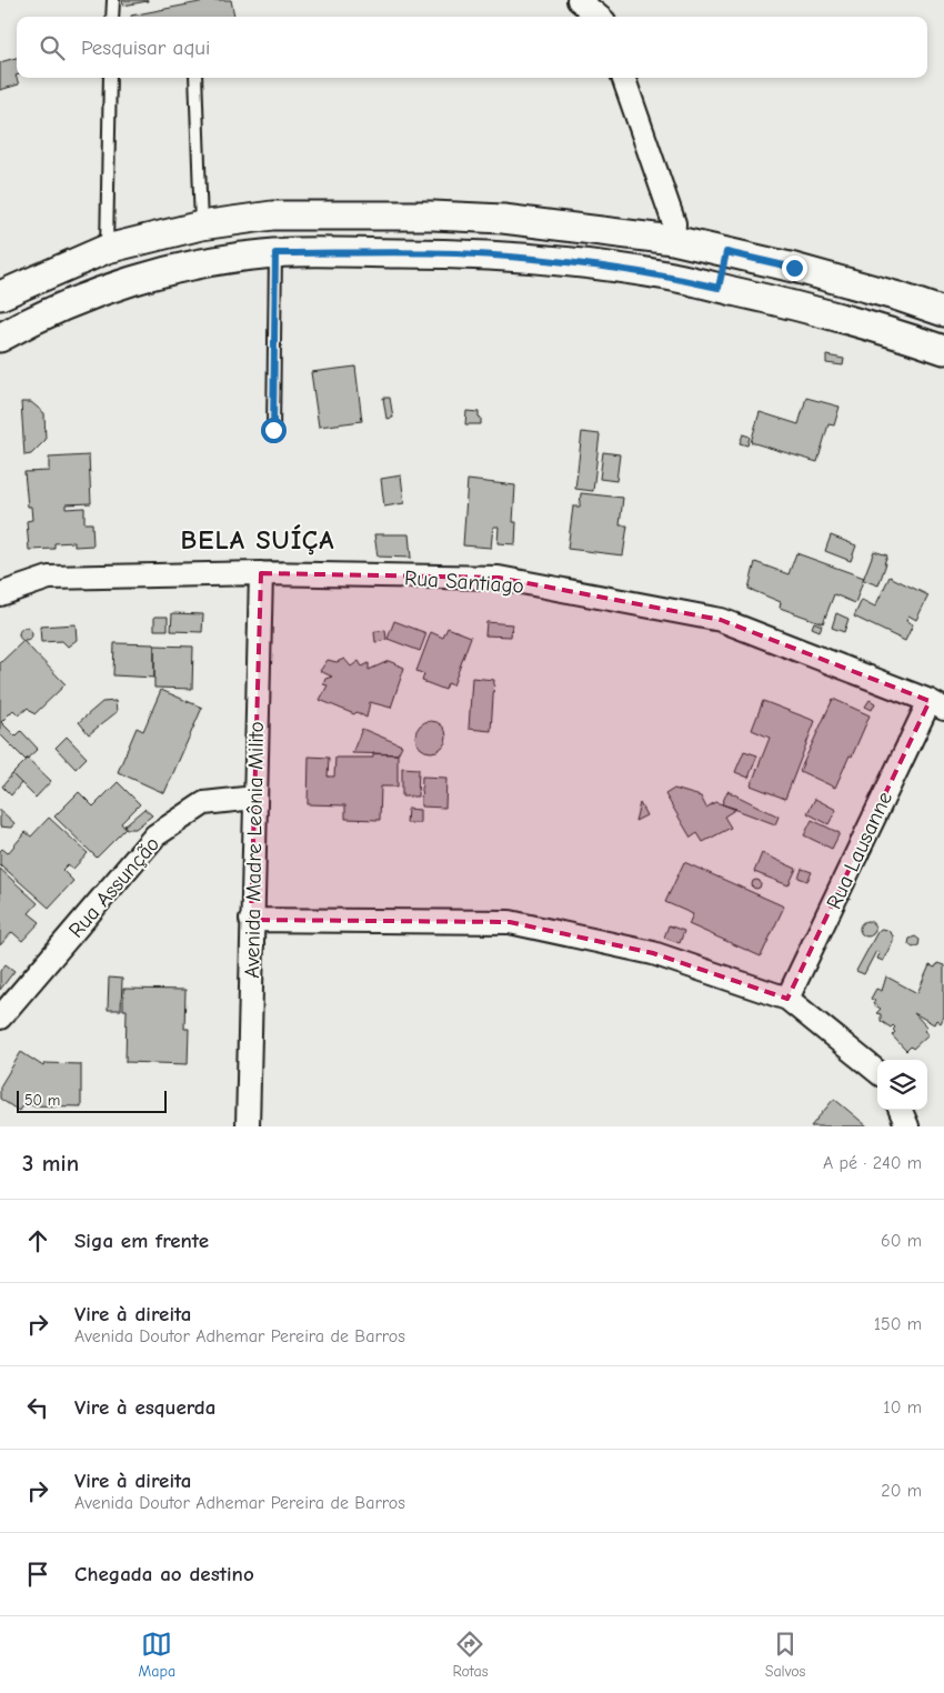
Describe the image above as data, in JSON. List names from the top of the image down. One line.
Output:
{"streets":{"street":["Rua Santiago","Avenida Madre Leônia Milito","Rua Lausanne","Rua Assunção"]},"crossings":[["Rua Santiago","Avenida Madre Leônia Milito"],["Rua Santiago","Rua Lausanne"],["Avenida Madre Leônia Milito","Rua Assunção"]],"districts":["BELA SUÍÇA"],"scale_bar":"50 m","page":{"search":"Pesquisar aqui","scale":"50 m","heading":["3 min","A pé · 240 m"],"list":[["Siga em frente","60 m"],["Vire à direita","Avenida Doutor Adhemar Pereira de Barros","150 m"],["Vire à esquerda","10 m"],["Vire à direita","Avenida Doutor Adhemar Pereira de Barros","20 m"],"Chegada ao destino"],"nav":["Mapa","Rotas","Salvos"]}}
